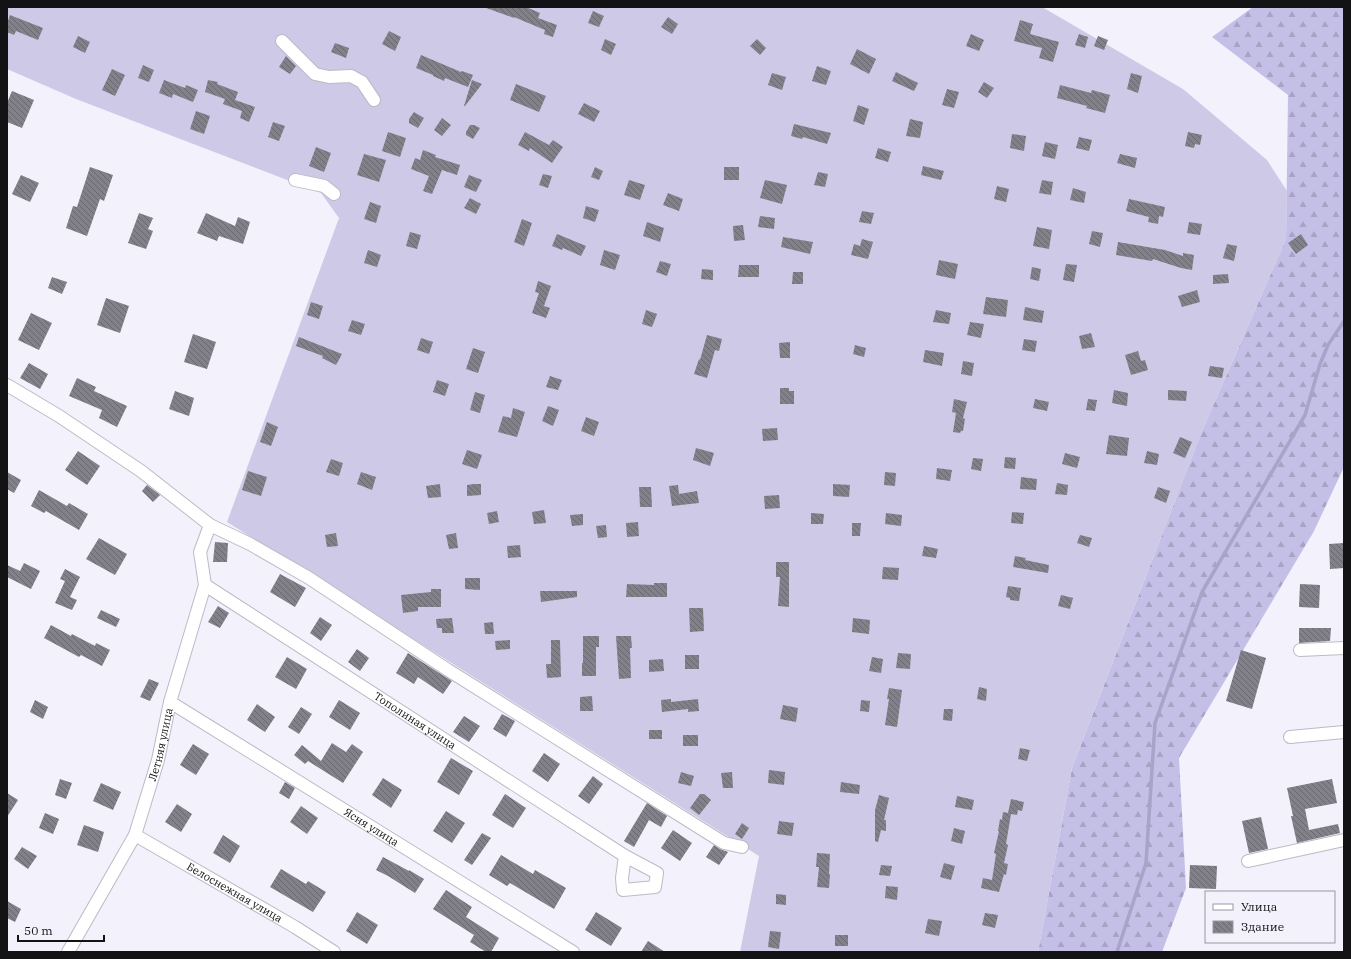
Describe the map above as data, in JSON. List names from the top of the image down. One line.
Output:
{"streets":{"street":["Тополиная улица","Летняя улица","Ясня улица","Белоснежная улица"]},"crossings":[["Тополиная улица","Летняя улица"],["Летняя улица","Ясня улица"],["Летняя улица","Белоснежная улица"]],"legend":["Улица","Здание"],"scale_bar":"50 m"}
